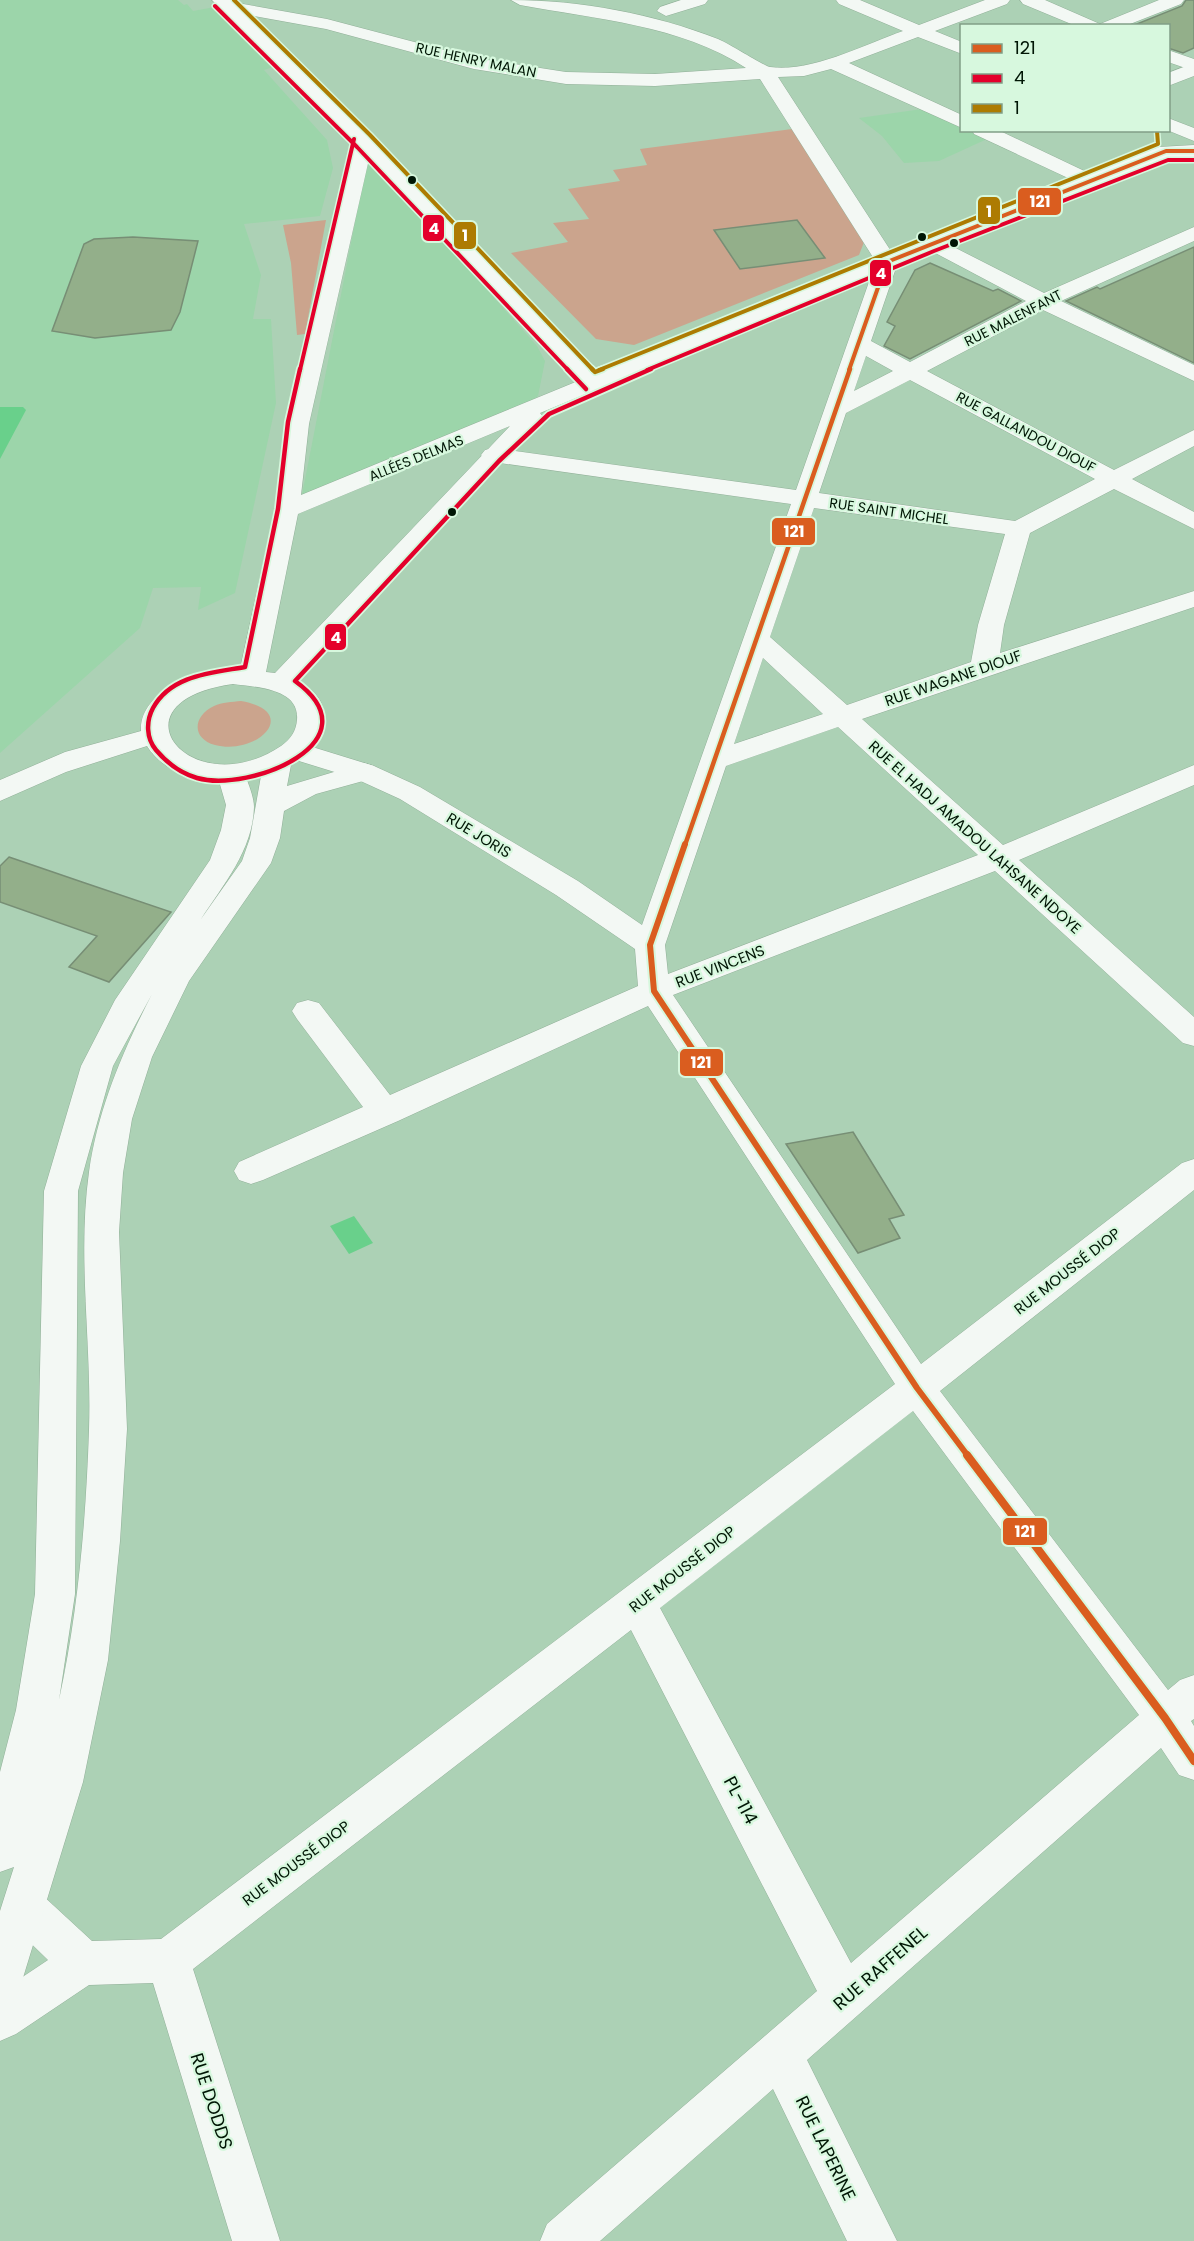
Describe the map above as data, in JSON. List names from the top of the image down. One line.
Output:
{"streets":{"street":["RUE HENRY MALAN","RUE MALENFANT","RUE GALLANDOU DIOUF","ALLÉES DELMAS","RUE SAINT MICHEL","RUE WAGANE DIOUF","RUE JORIS","RUE EL HADJ AMADOU LAHSANE NDOYE","RUE VINCENS","RUE MOUSSÉ DIOP","PL-114","RUE RAFFENEL","RUE DODDS","RUE LAPERINE"]},"crossings":[["RUE MALENFANT","RUE GALLANDOU DIOUF"],["RUE WAGANE DIOUF","RUE EL HADJ AMADOU LAHSANE NDOYE"],["RUE EL HADJ AMADOU LAHSANE NDOYE","RUE VINCENS"],["RUE MOUSSÉ DIOP","PL-114"],["RUE MOUSSÉ DIOP","RUE DODDS"],["PL-114","RUE RAFFENEL"],["RUE RAFFENEL","RUE LAPERINE"]],"lines":["transit line 1","transit line 4","transit line 121"],"legend":["121","4","1"]}
